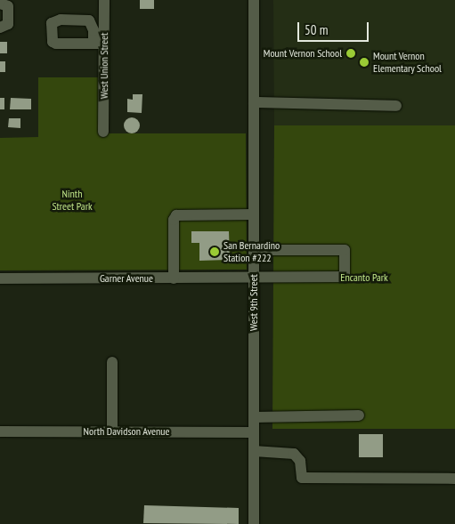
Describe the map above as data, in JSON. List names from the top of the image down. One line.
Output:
{"streets":{"street":["West Union Street","Garner Avenue","West 9th Street","North Davidson Avenue"]},"crossings":[["Garner Avenue","West 9th Street"],["West 9th Street","North Davidson Avenue"]],"parks":["Ninth Street Park","Encanto Park"],"places":["Mount Vernon School","Mount Vernon Elementary School","San Bernardino Station #222"],"scale_bar":"50 m"}
